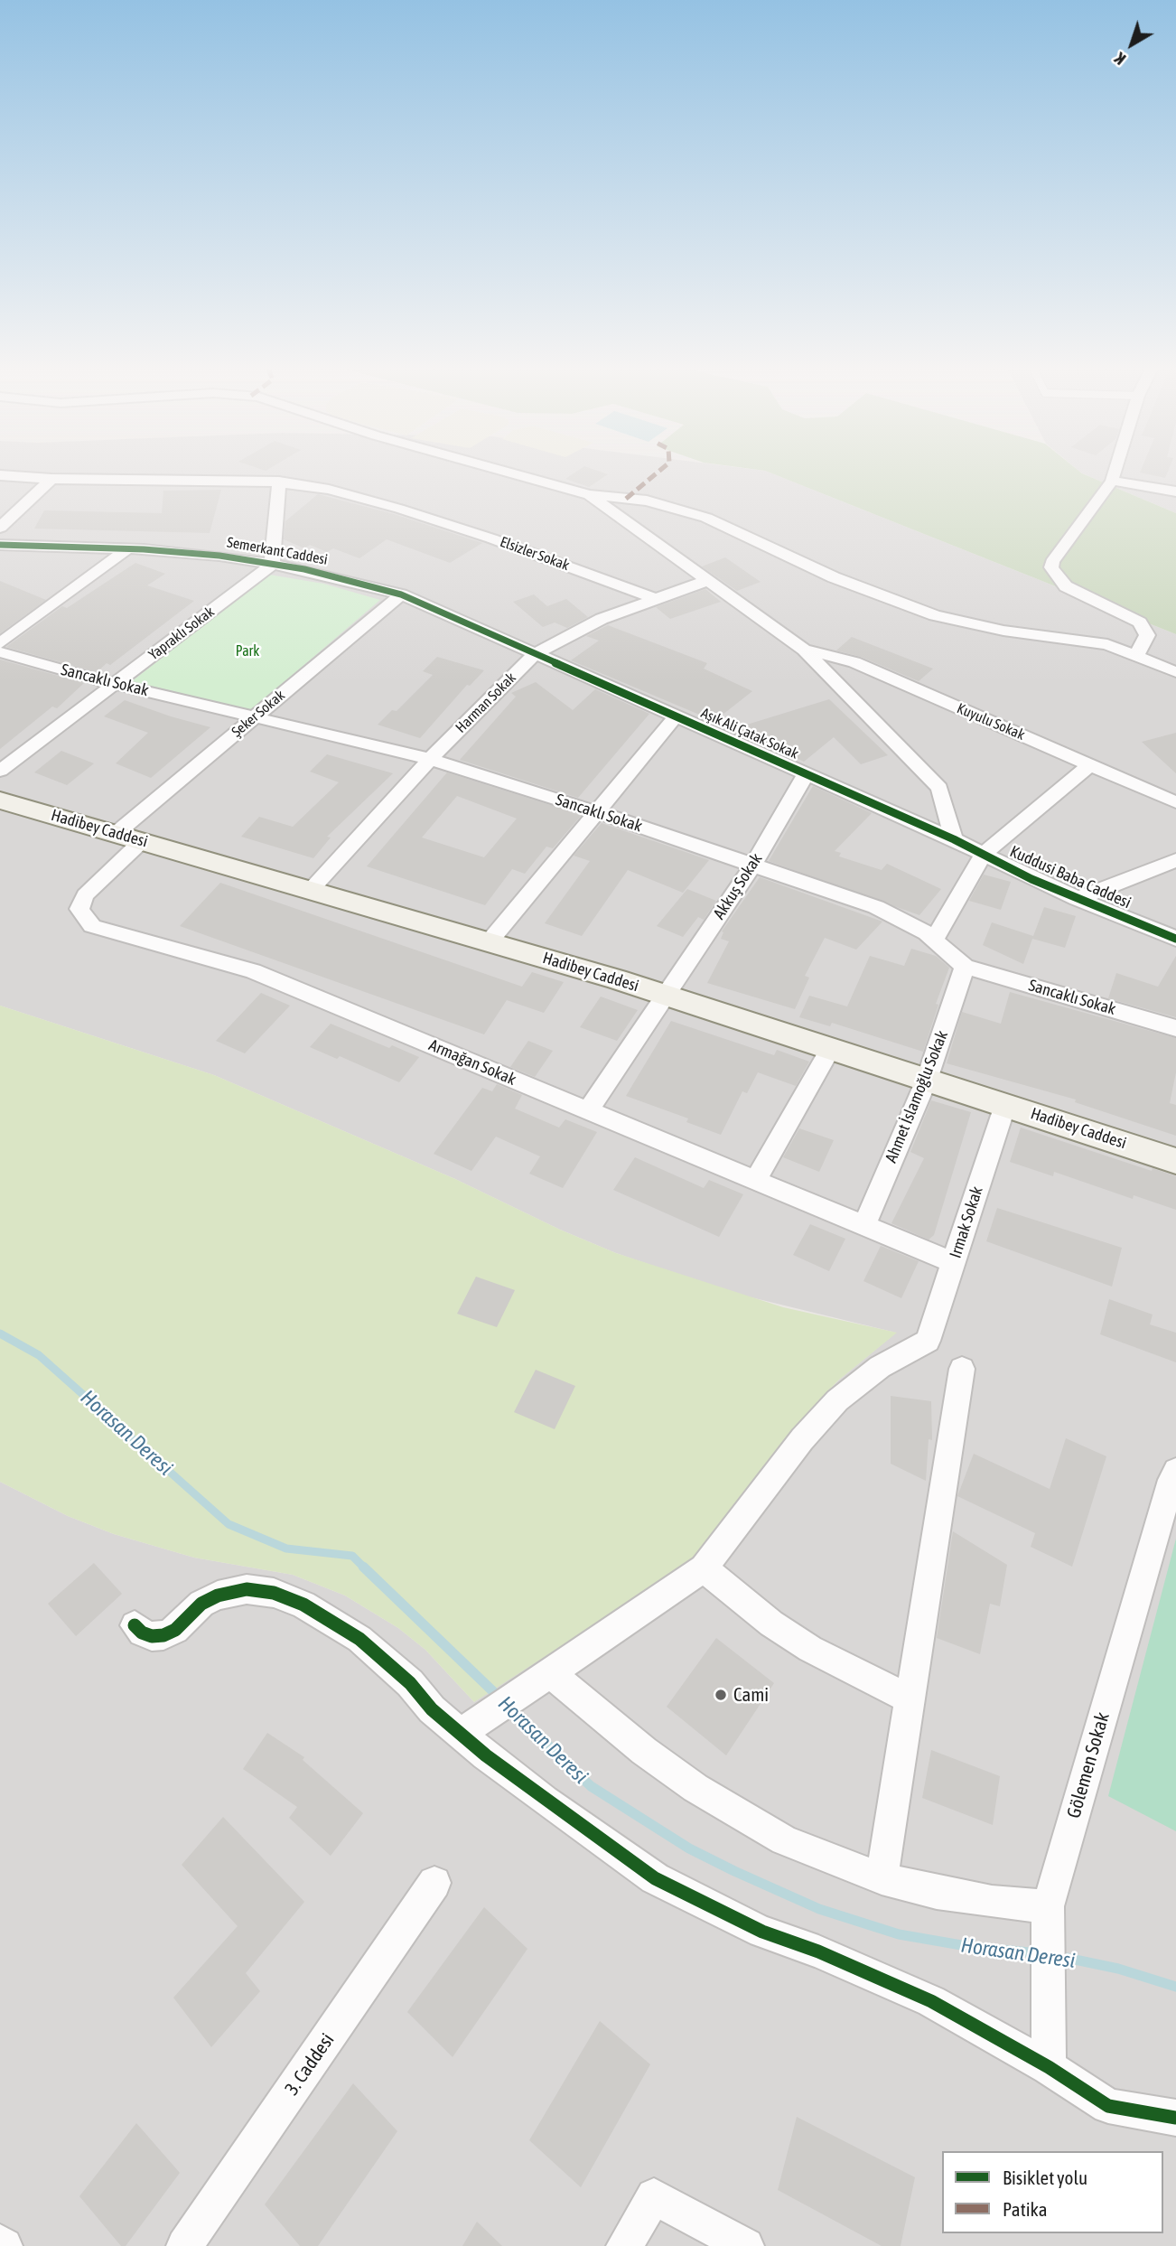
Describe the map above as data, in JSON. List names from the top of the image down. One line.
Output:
{"streets":{"main road":["Hadibey Caddesi"],"street":["Semerkant Caddesi","Elsizler Sokak","Yapraklı Sokak","Sancaklı Sokak","Harman Sokak","Şeker Sokak","Kuyulu Sokak","Aşık Ali Çatak Sokak","Kuddusi Baba Caddesi","Akkuş Sokak","Armağan Sokak","Ahmet İslamoğlu Sokak","Irmak Sokak","Gölemen Sokak","3. Caddesi"]},"crossings":[["Semerkant Caddesi","Yapraklı Sokak"],["Semerkant Caddesi","Harman Sokak"],["Semerkant Caddesi","Şeker Sokak"],["Semerkant Caddesi","Aşık Ali Çatak Sokak"],["Elsizler Sokak","Harman Sokak"],["Yapraklı Sokak","Sancaklı Sokak"],["Sancaklı Sokak","Harman Sokak"],["Sancaklı Sokak","Şeker Sokak"],["Sancaklı Sokak","Akkuş Sokak"],["Sancaklı Sokak","Ahmet İslamoğlu Sokak"],["Harman Sokak","Aşık Ali Çatak Sokak"],["Harman Sokak","Hadibey Caddesi"],["Şeker Sokak","Hadibey Caddesi"],["Aşık Ali Çatak Sokak","Kuddusi Baba Caddesi"],["Aşık Ali Çatak Sokak","Akkuş Sokak"],["Hadibey Caddesi","Akkuş Sokak"],["Hadibey Caddesi","Armağan Sokak"],["Hadibey Caddesi","Ahmet İslamoğlu Sokak"],["Hadibey Caddesi","Irmak Sokak"],["Akkuş Sokak","Armağan Sokak"],["Armağan Sokak","Ahmet İslamoğlu Sokak"],["Armağan Sokak","Irmak Sokak"]],"water":["Horasan Deresi"],"parks":["Park"],"places":["Cami"],"legend":["Bisiklet yolu","Patika"],"north":"bottom left"}
